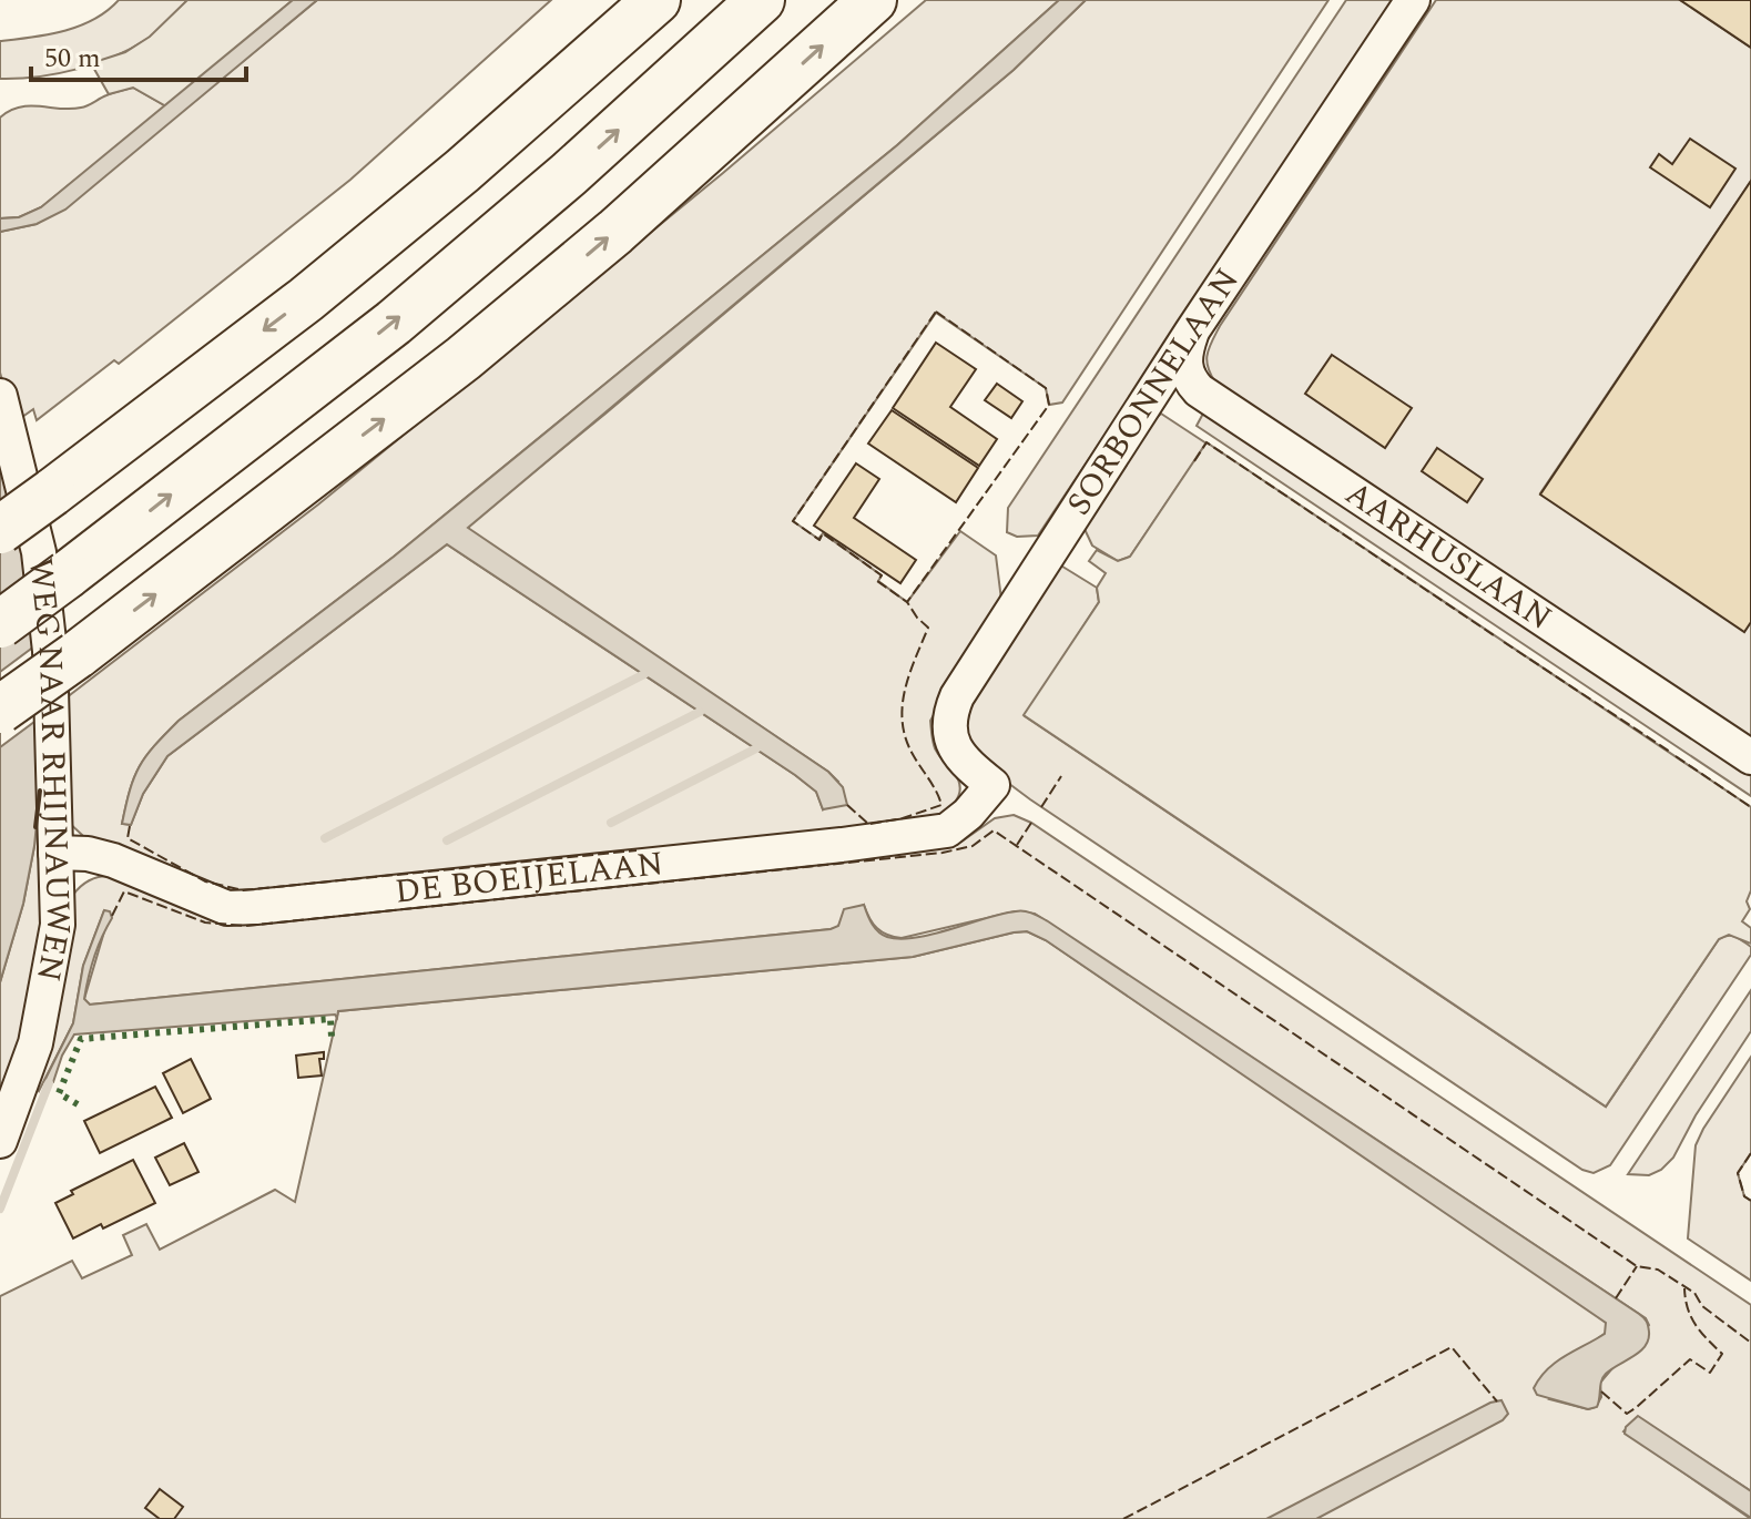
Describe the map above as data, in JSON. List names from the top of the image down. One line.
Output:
{"streets":{"street":["SORBONNELAAN","AARHUSLAAN","WEG NAAR RHIJNAUWEN","DE BOEIJELAAN"]},"crossings":[["SORBONNELAAN","AARHUSLAAN"],["SORBONNELAAN","DE BOEIJELAAN"],["WEG NAAR RHIJNAUWEN","DE BOEIJELAAN"]],"scale_bar":"50 m"}
